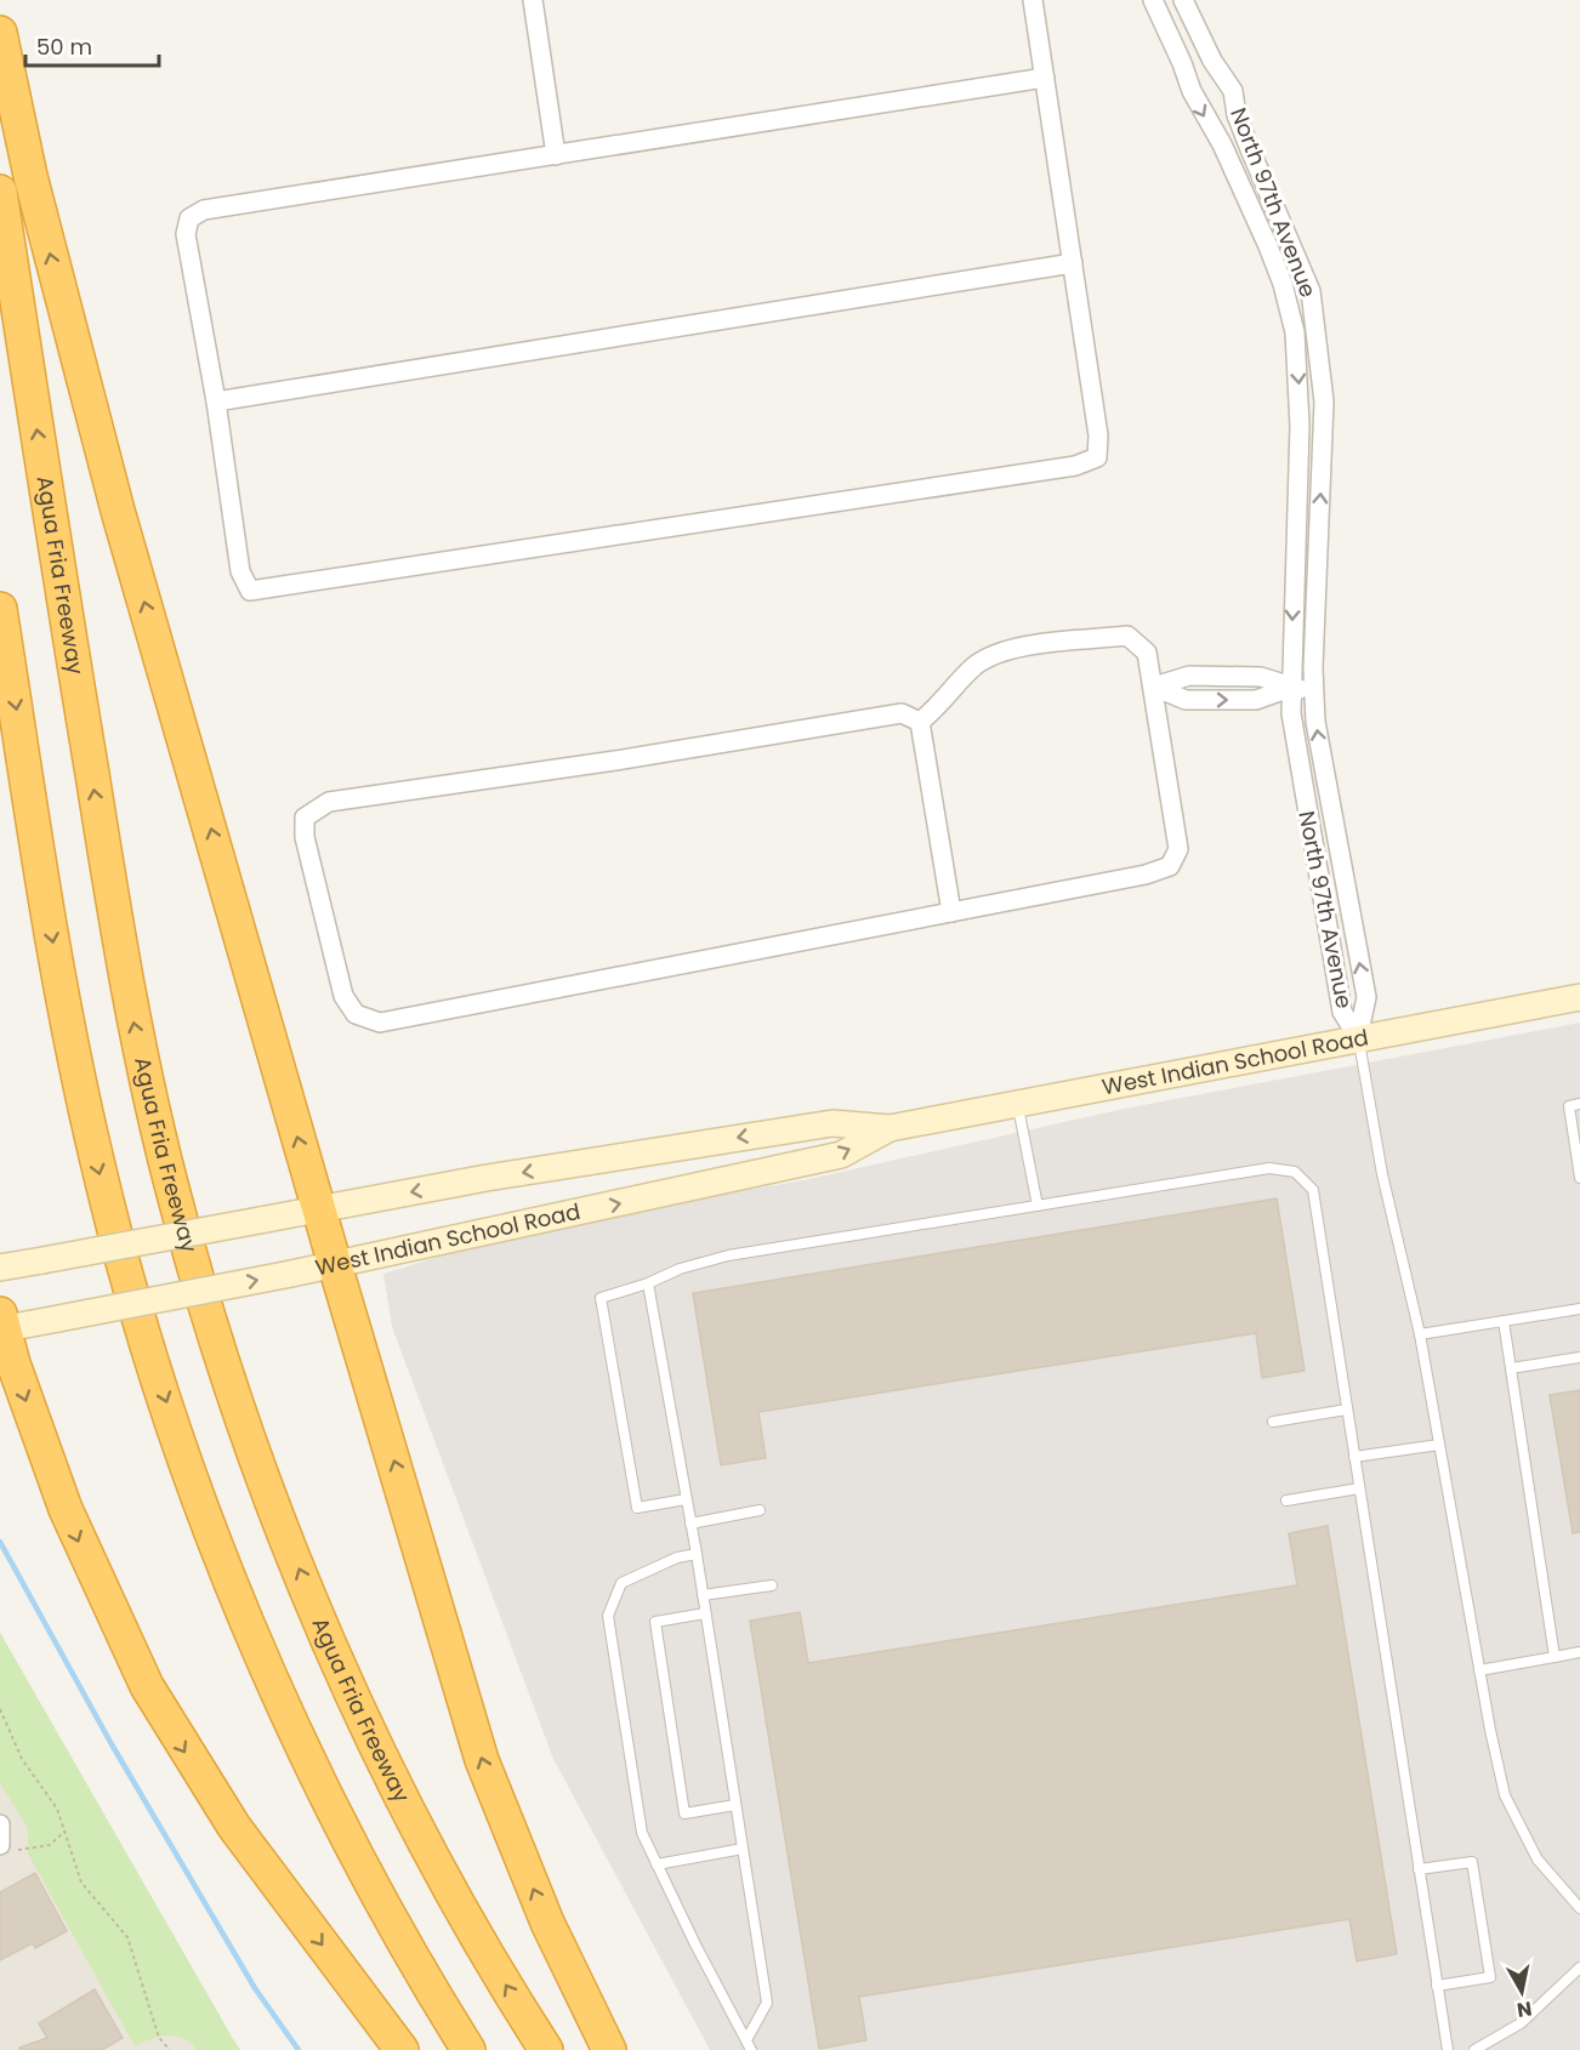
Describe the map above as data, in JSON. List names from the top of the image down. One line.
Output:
{"streets":{"highway":["Agua Fria Freeway"],"main road":["West Indian School Road"],"street":["North 97th Avenue"]},"crossings":[["North 97th Avenue","West Indian School Road"]],"scale_bar":"50 m","north":"bottom"}
